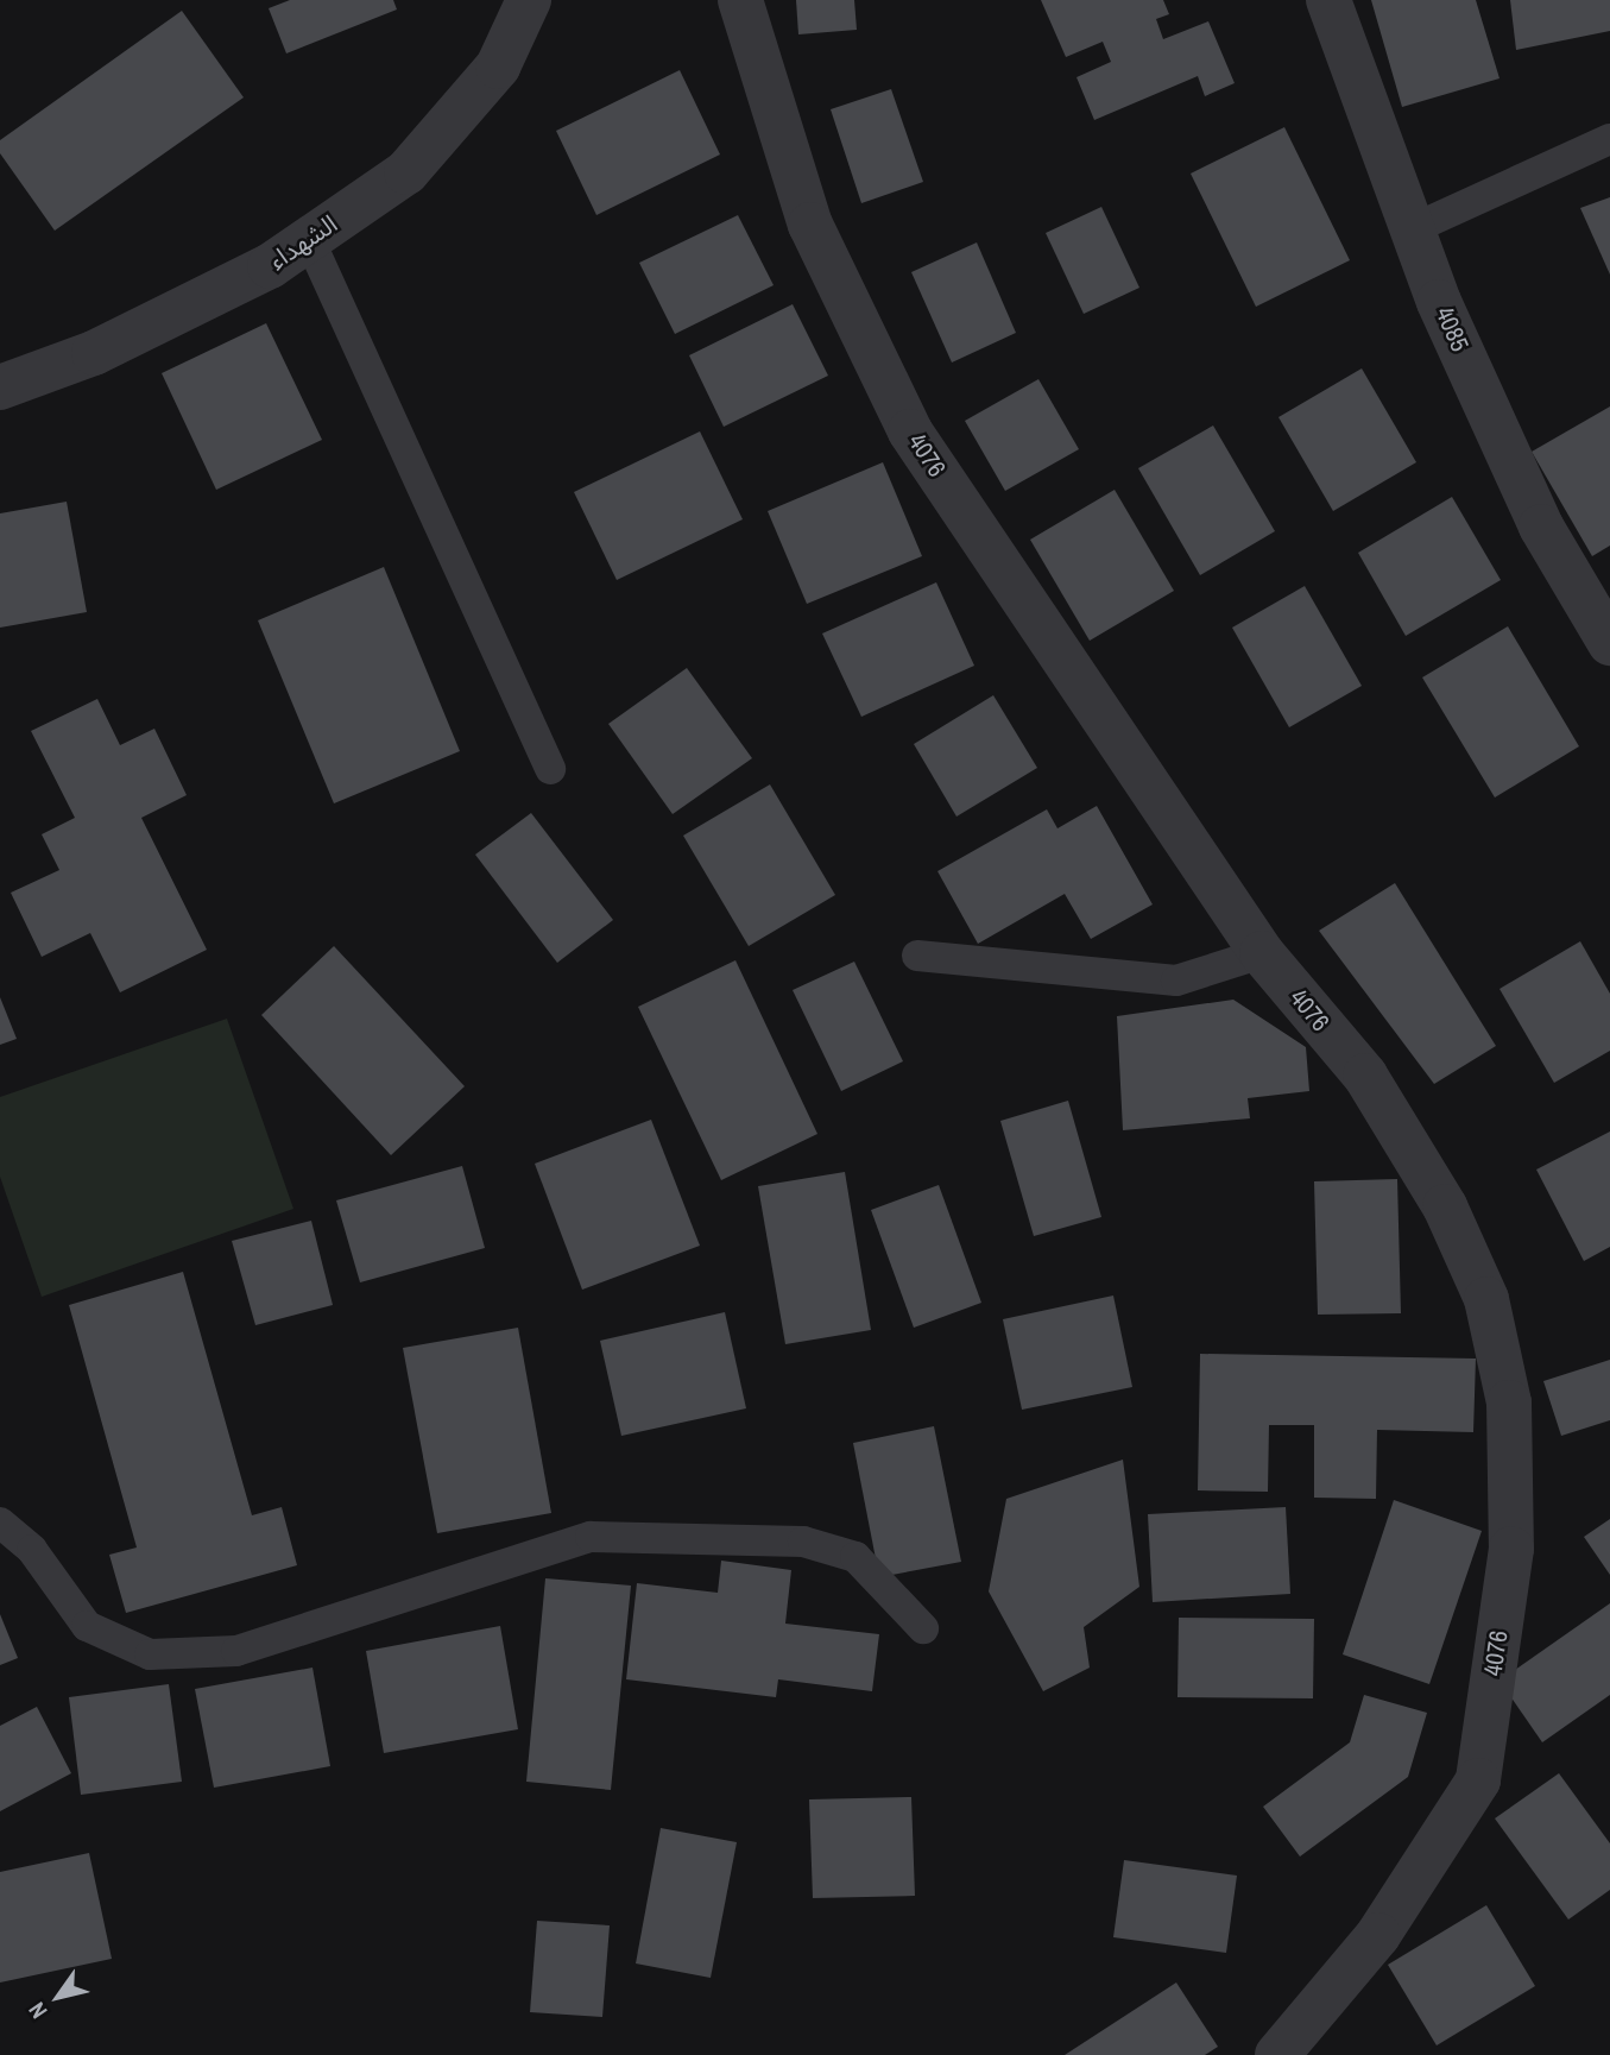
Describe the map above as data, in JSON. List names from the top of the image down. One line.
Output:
{"streets":{"street":["الشهداء","4085","4076"]},"north":"bottom left"}
